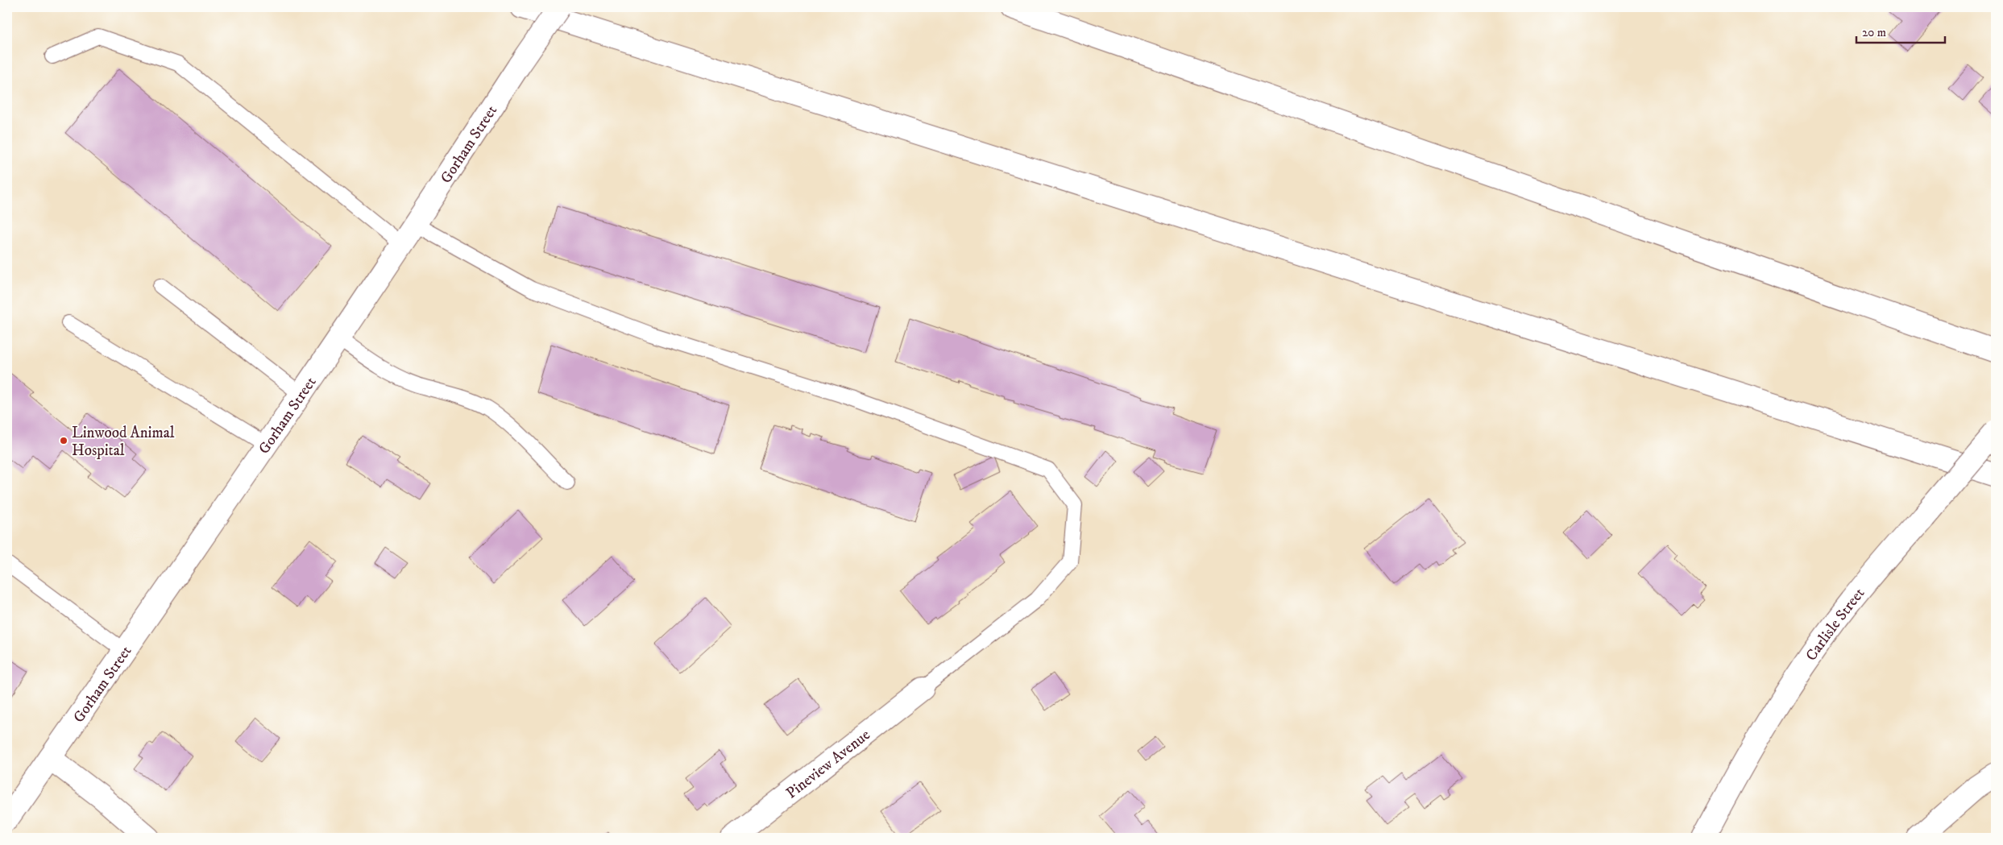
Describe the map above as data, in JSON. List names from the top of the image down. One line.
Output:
{"streets":{"main road":["Gorham Street","Carlisle Street","Pineview Avenue"]},"places":["Linwood Animal Hospital"],"scale_bar":"20 m"}
